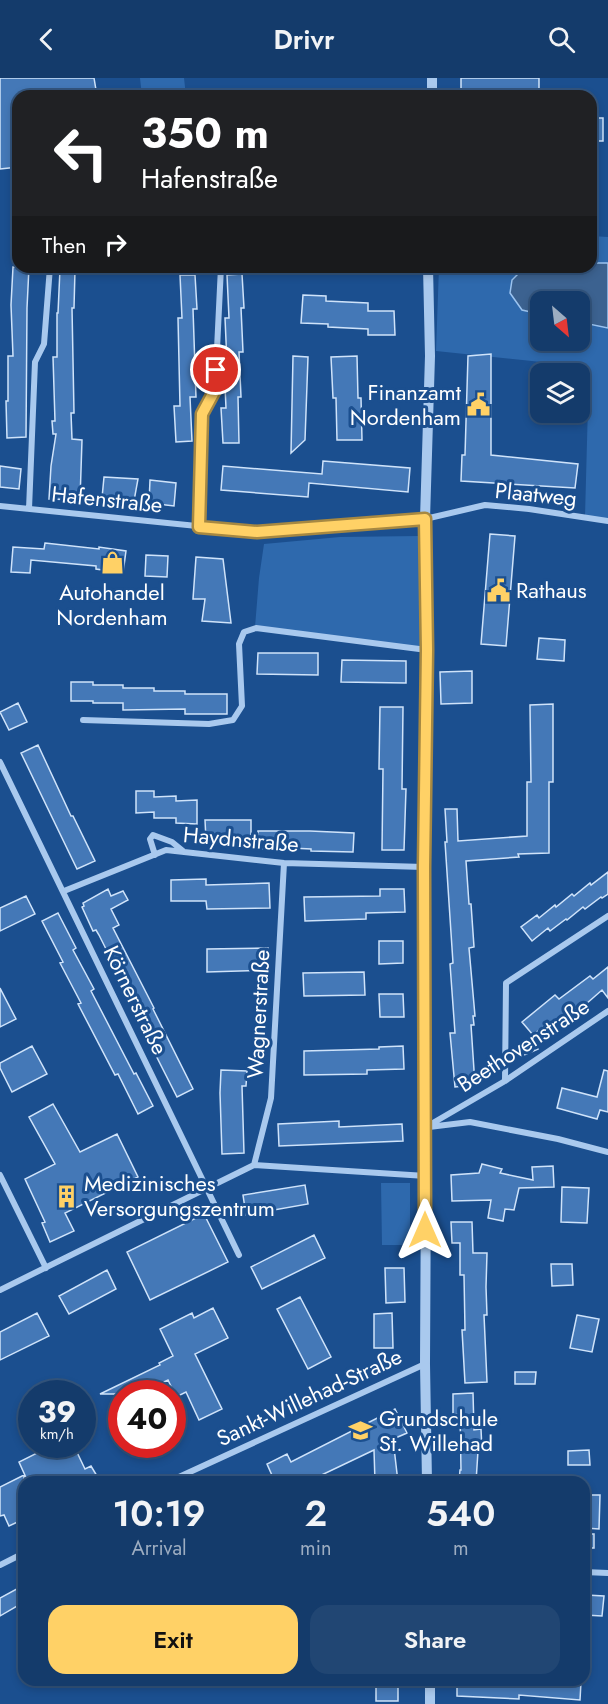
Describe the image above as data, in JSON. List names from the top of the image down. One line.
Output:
{"streets":{"street":["Plaatweg","Hafenstraße","Haydnstraße","Körnerstraße","Wagnerstraße","Beethovenstraße","Sankt-Willehad-Straße"]},"crossings":[["Plaatweg","Hafenstraße"],["Haydnstraße","Körnerstraße"],["Haydnstraße","Wagnerstraße"]],"places":{"public building":["Finanzamt Nordenham","Rathaus"],"shop":["Autohandel Nordenham"],"building":["Medizinisches Versorgungszentrum"],"school or university":["Grundschule St. Willehad"]},"north":"bottom right","page":{"header":"Drivr","turn":["350 m","Hafenstraße"],"then":"Then","speed":"39 km/h","limit":"40","eta":["10:19","Arrival","2","min","540","m"],"buttons":["Exit","Share"]}}
